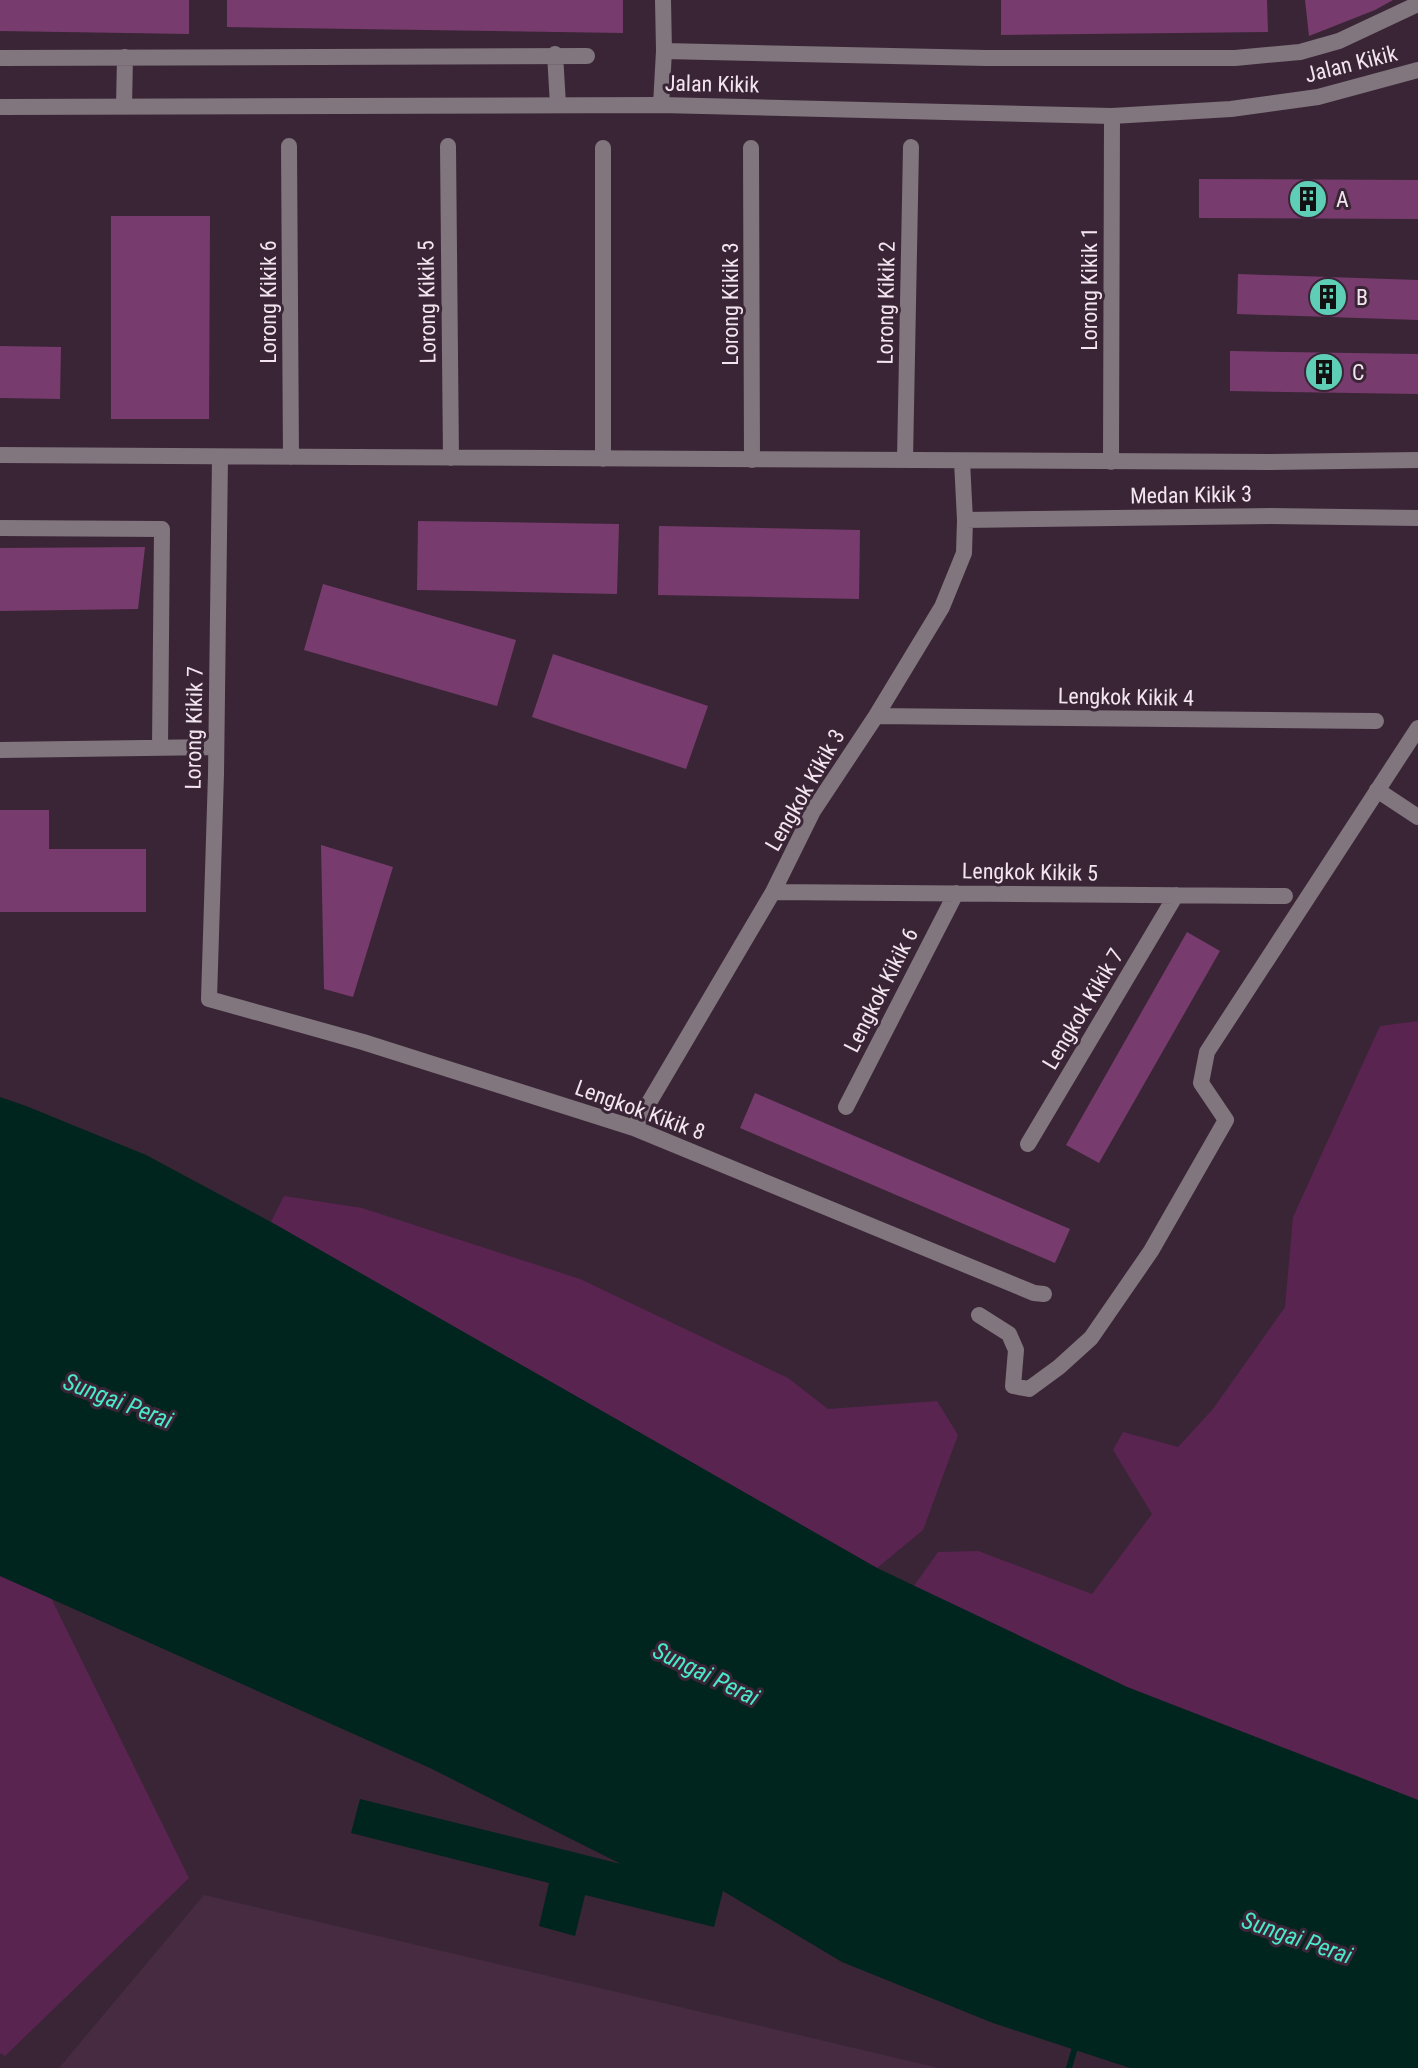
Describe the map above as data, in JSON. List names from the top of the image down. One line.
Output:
{"streets":{"street":["Jalan Kikik","Lorong Kikik 1","Lorong Kikik 6","Lorong Kikik 5","Lorong Kikik 2","Lorong Kikik 3","Medan Kikik 3","Lengkok Kikik 4","Lorong Kikik 7","Lengkok Kikik 3","Lengkok Kikik 5","Lengkok Kikik 6","Lengkok Kikik 7","Lengkok Kikik 8"]},"crossings":[["Jalan Kikik","Lorong Kikik 1"],["Medan Kikik 3","Lengkok Kikik 3"],["Lengkok Kikik 4","Lengkok Kikik 3"],["Lorong Kikik 7","Lengkok Kikik 8"],["Lengkok Kikik 3","Lengkok Kikik 5"],["Lengkok Kikik 3","Lengkok Kikik 8"],["Lengkok Kikik 5","Lengkok Kikik 6"],["Lengkok Kikik 5","Lengkok Kikik 7"]],"water":["Sungai Perai"],"places":{"building":["A","B","C"]}}
